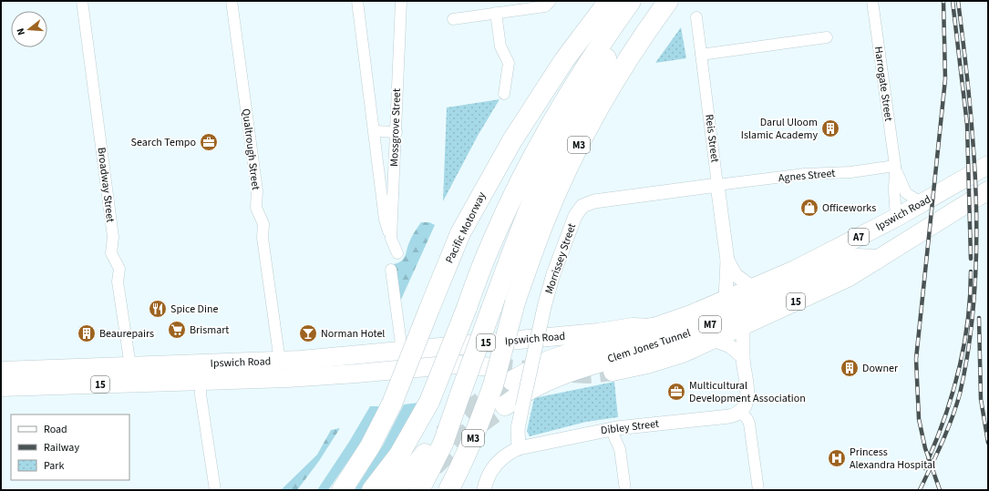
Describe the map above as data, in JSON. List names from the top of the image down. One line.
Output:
{"streets":{"highway":["M3","Ipswich Road","Pacific Motorway","A7","15","M7","Clem Jones Tunnel"],"street":["Harrogate Street","Mossgrove Street","Reis Street","Qualtrough Street","Agnes Street","Broadway Street","Morrissey Street","Dibley Street"]},"crossings":[["Harrogate Street","Agnes Street"],["Harrogate Street","Ipswich Road"],["Reis Street","Agnes Street"],["Reis Street","Ipswich Road"],["Reis Street","Morrissey Street"],["M3","Ipswich Road"],["Qualtrough Street","Ipswich Road"],["Agnes Street","Morrissey Street"],["Broadway Street","Ipswich Road"],["Ipswich Road","Clem Jones Tunnel"],["A7","15"],["A7","Clem Jones Tunnel"],["Morrissey Street","Clem Jones Tunnel"],["Morrissey Street","Dibley Street"],["15","Clem Jones Tunnel"]],"places":{"building":["Darul Uloom Islamic Academy","Beaurepairs","Downer"],"office":["Search Tempo","Multicultural Development Association"],"shop":["Officeworks"],"restaurant":["Spice Dine"],"supermarket":["Brismart"],"bar":["Norman Hotel"],"hospital":["Princess Alexandra Hospital"]},"legend":["Road","Railway","Park"],"north":"left"}
